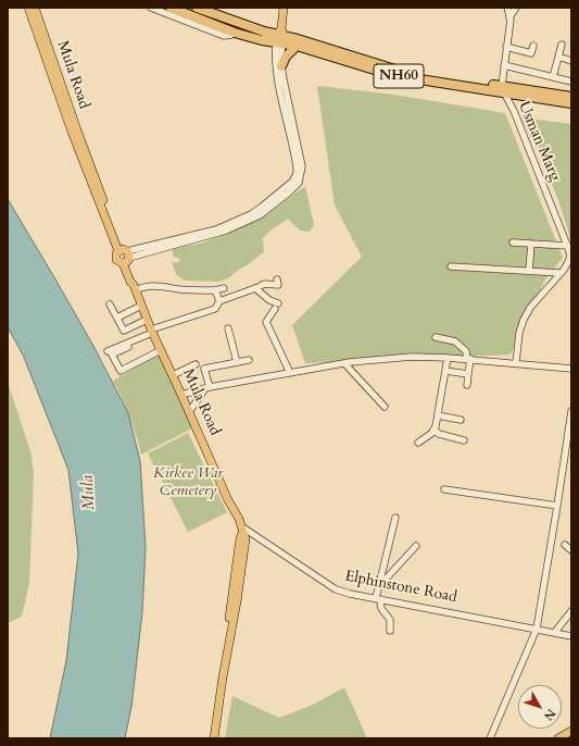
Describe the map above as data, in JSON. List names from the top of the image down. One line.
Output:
{"streets":{"highway":["NH60"],"main road":["Mula Road"],"street":["Usman Marg","Elphinstone Road"]},"crossings":[["Mula Road","Elphinstone Road"],["NH60","Usman Marg"]],"water":["Mula"],"parks":["Kirkee War Cemetery"],"north":"bottom right"}
